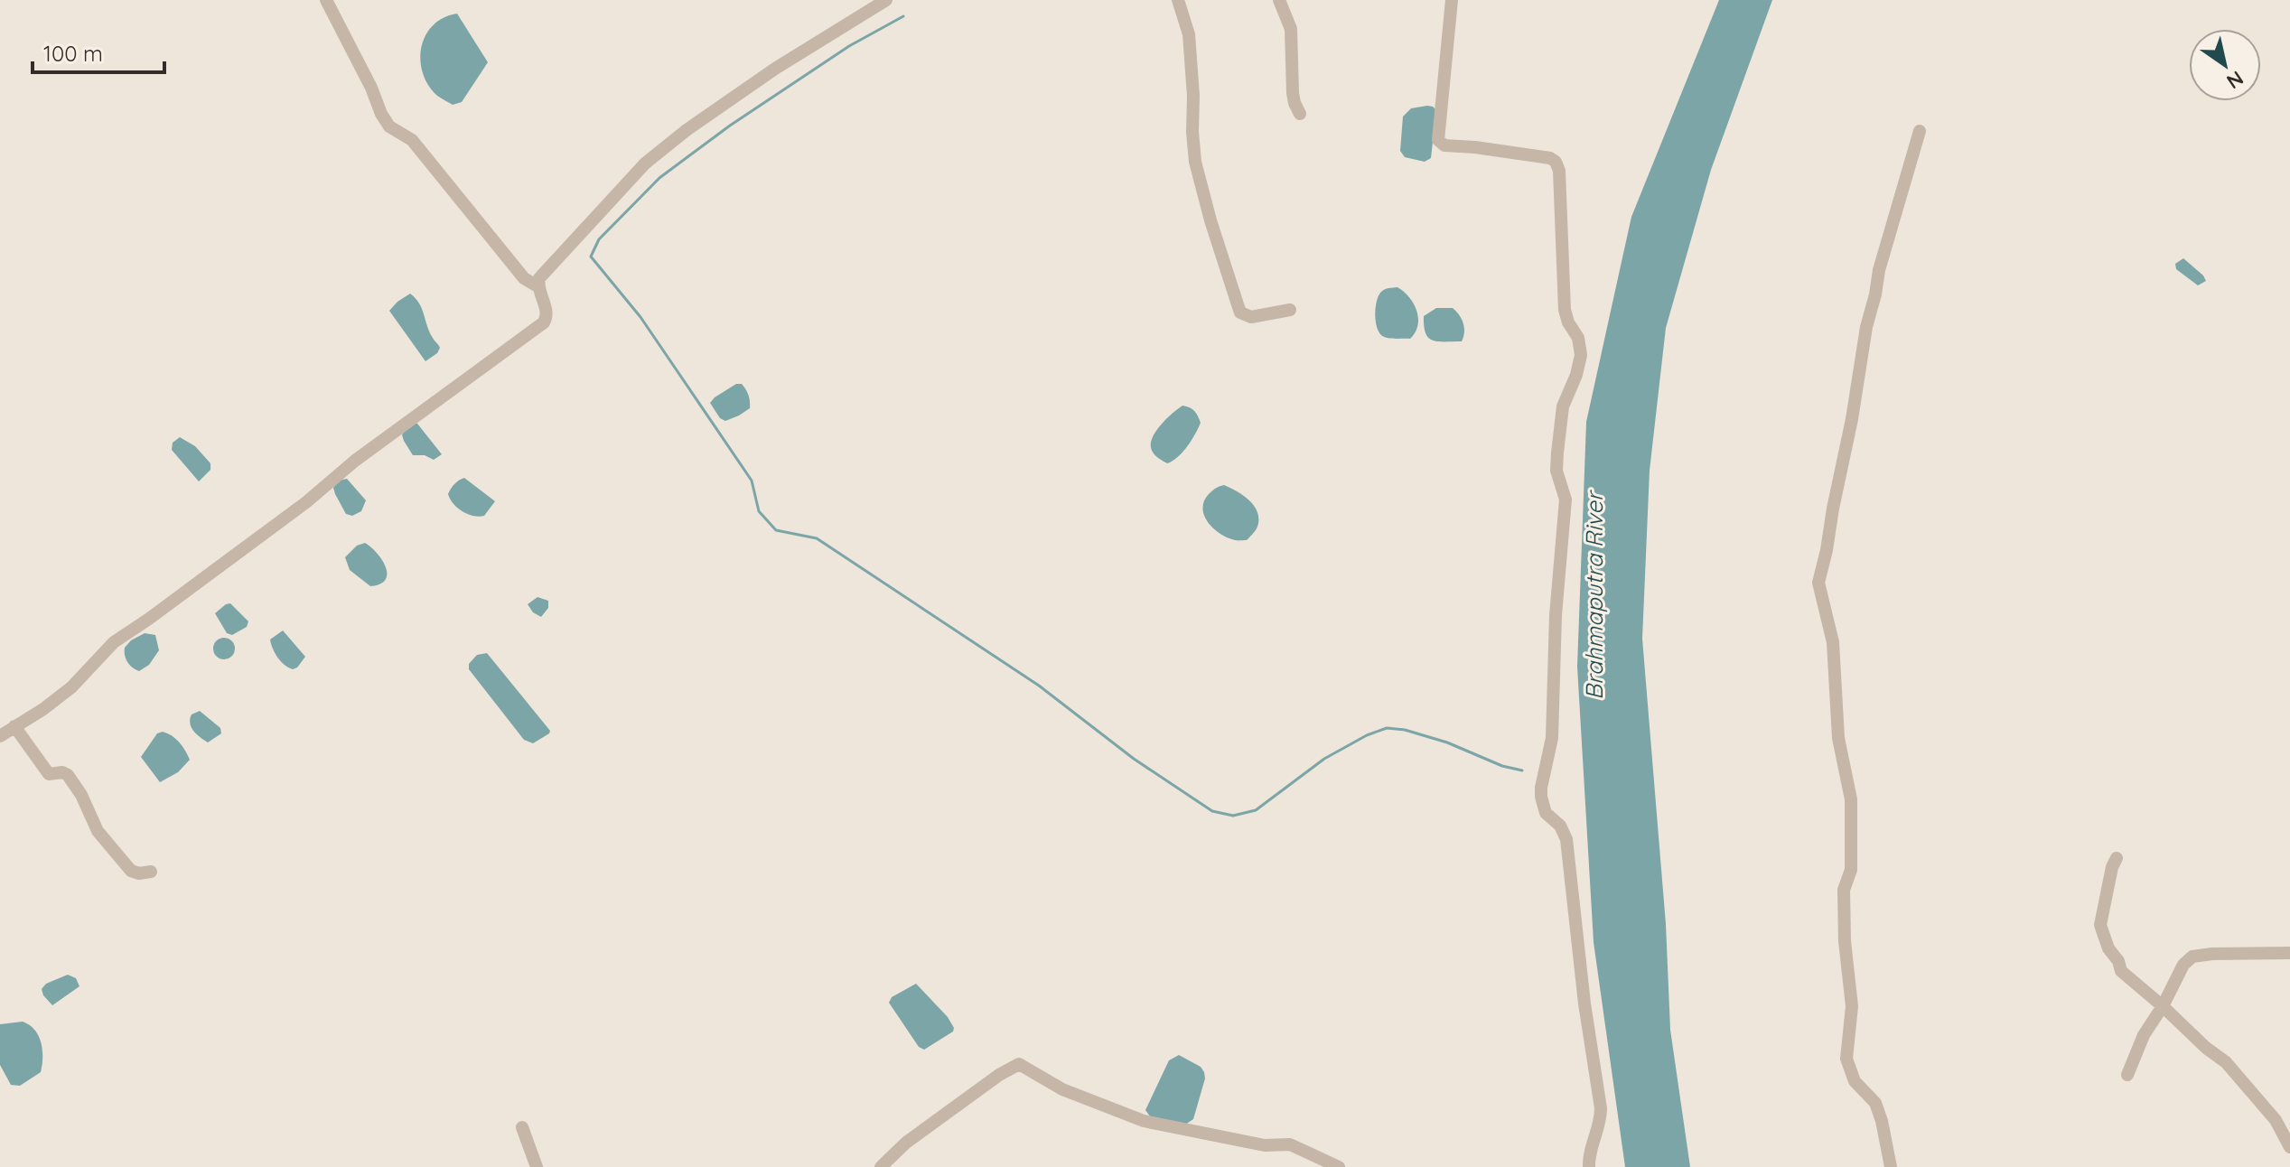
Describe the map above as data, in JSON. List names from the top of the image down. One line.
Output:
{"water":["Brahmaputra River"],"scale_bar":"100 m","north":"bottom right"}
